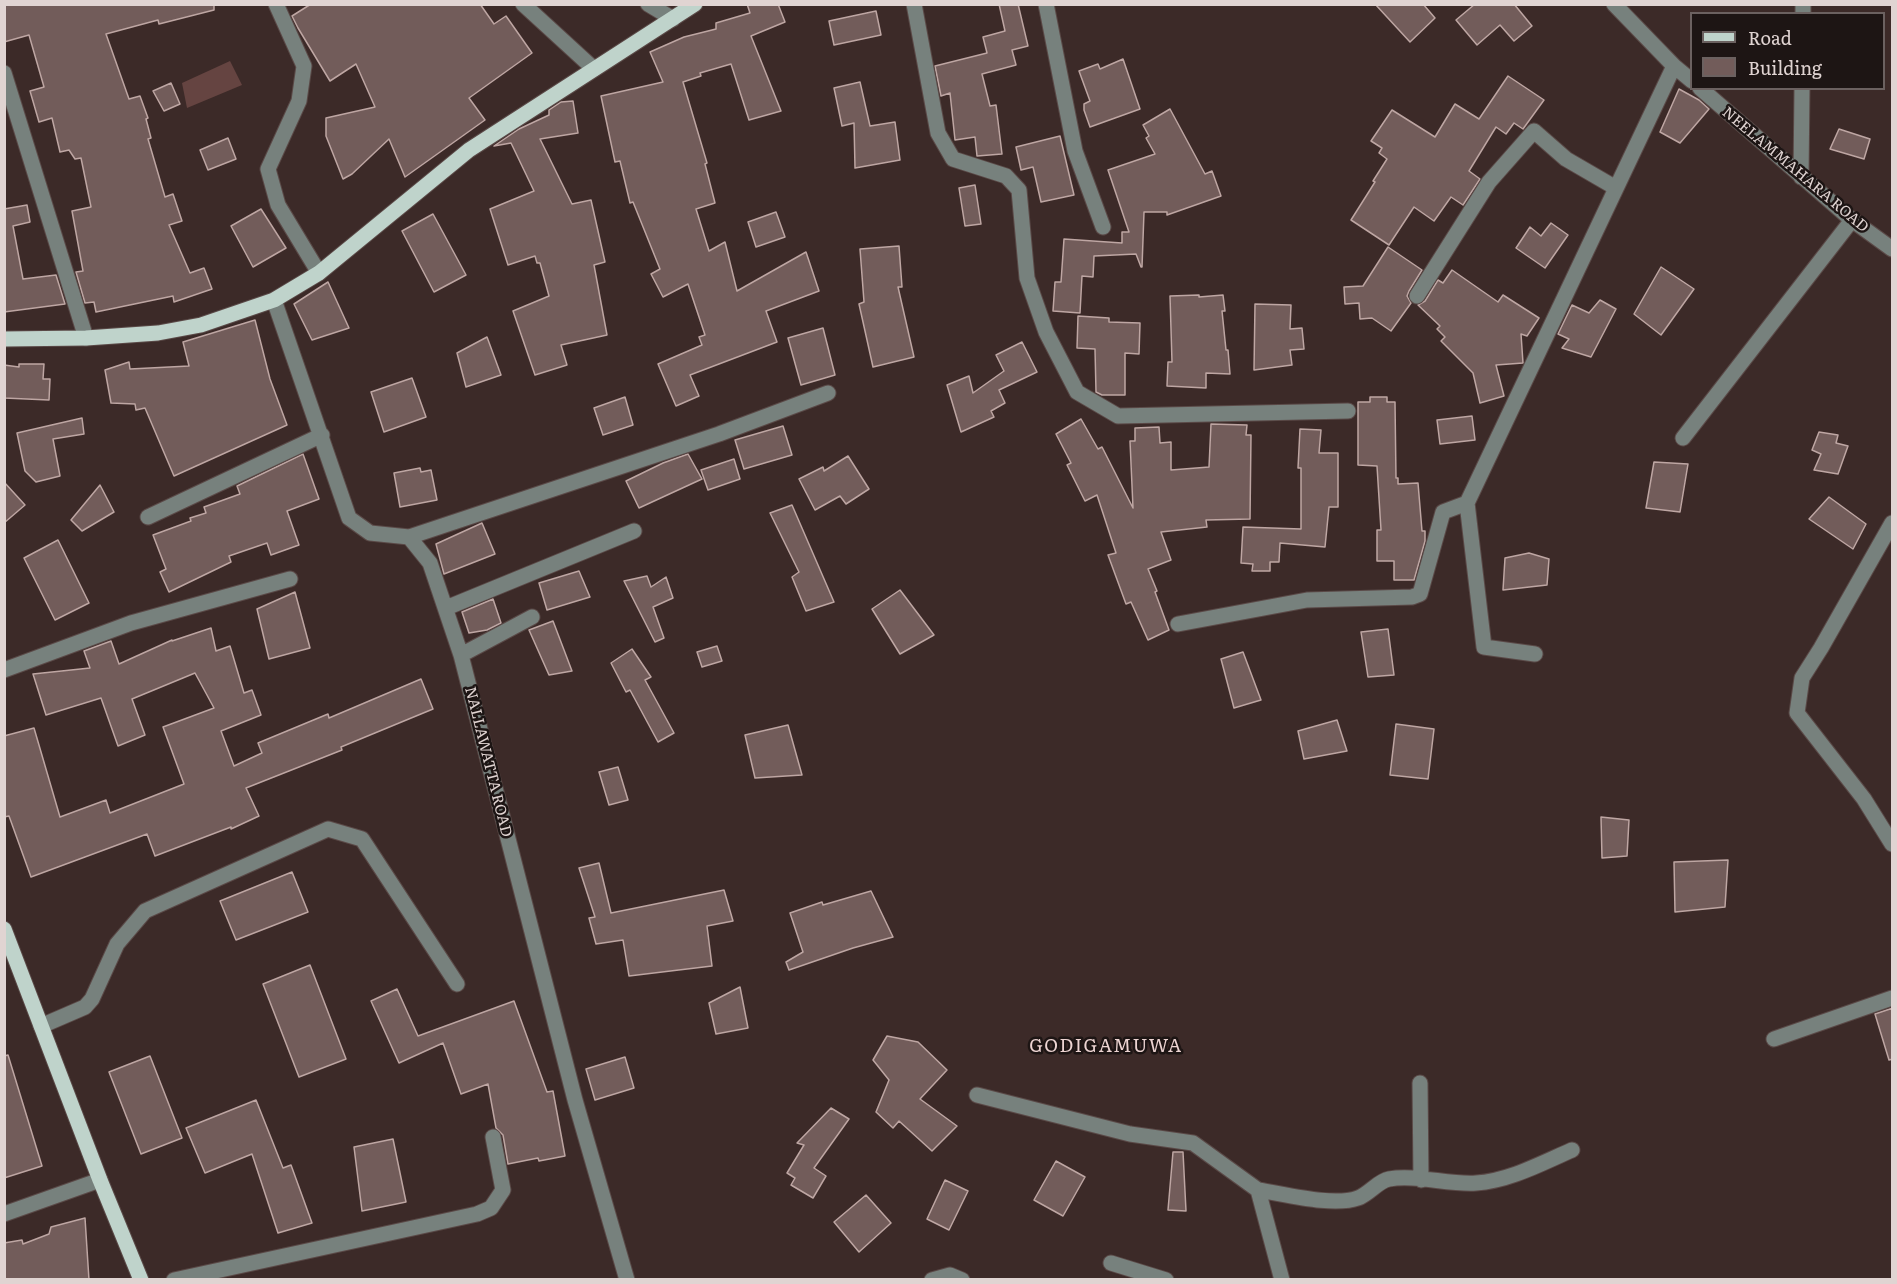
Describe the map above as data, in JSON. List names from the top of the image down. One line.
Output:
{"streets":{"street":["NEELAMMAHARA ROAD","NALLAWATTA ROAD"]},"districts":["GODIGAMUWA"],"legend":["Road","Building"]}
